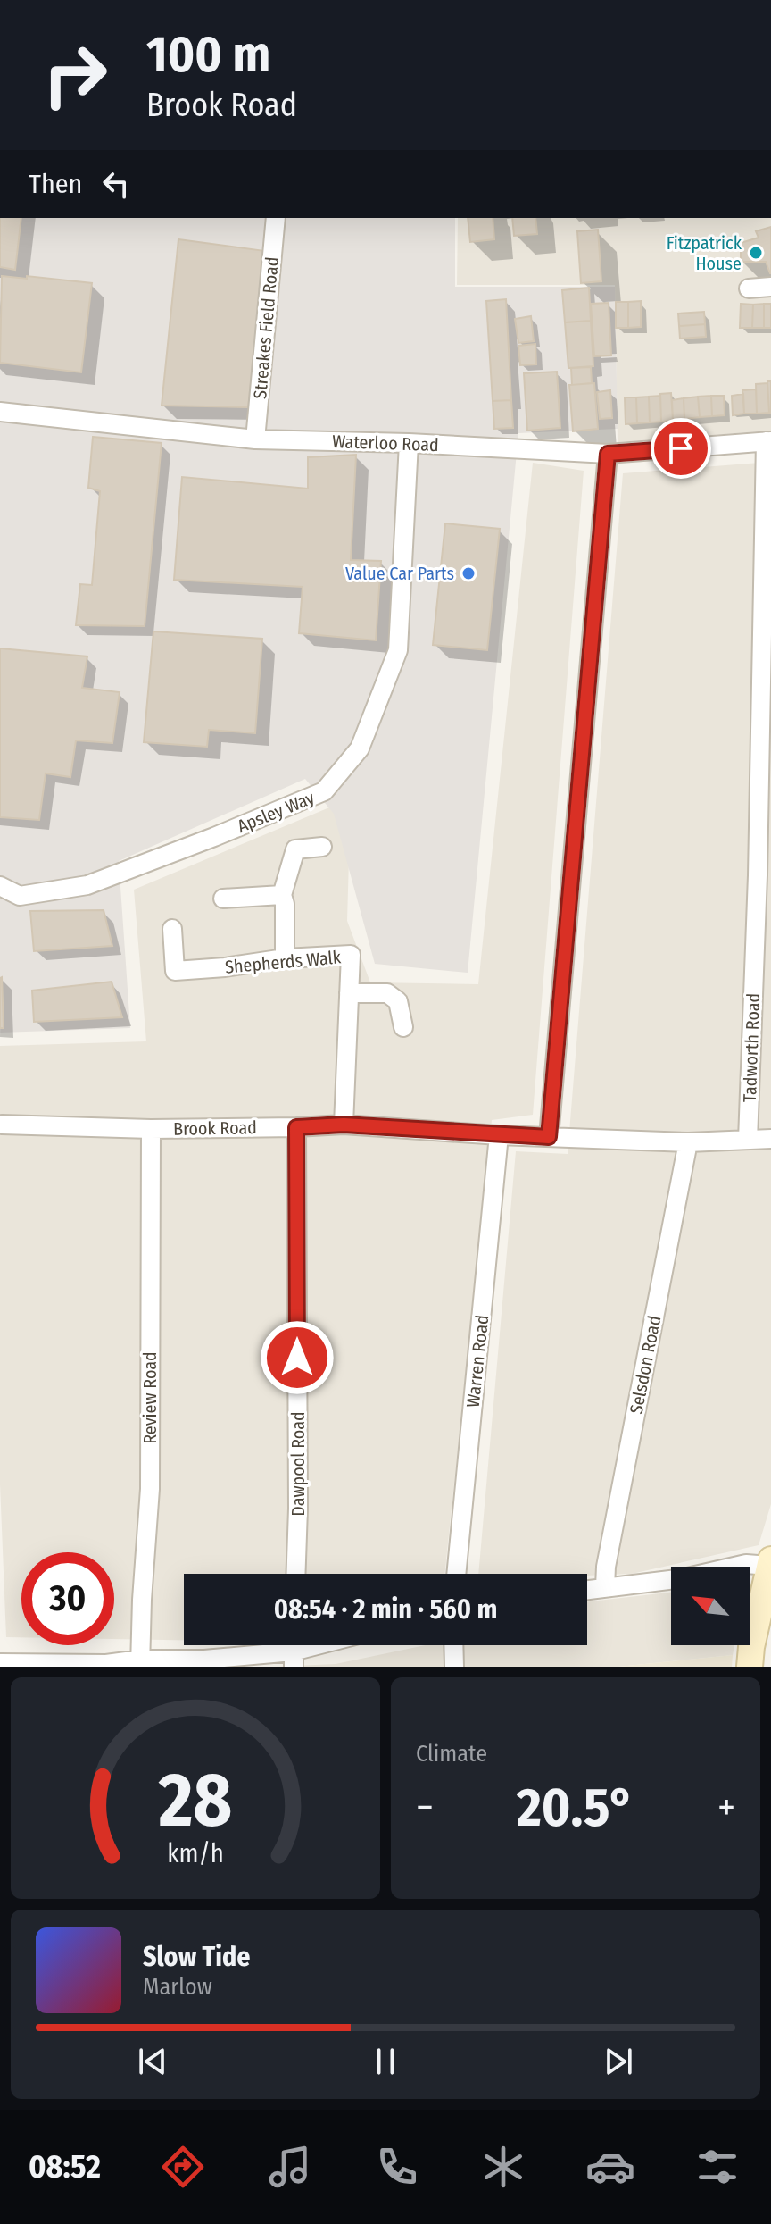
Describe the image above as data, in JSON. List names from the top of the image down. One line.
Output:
{"streets":{"street":["Streakes Field Road","Waterloo Road","Apsley Way","Shepherds Walk","Tadworth Road","Brook Road","Warren Road","Selsdon Road","Review Road","Dawpool Road"]},"crossings":[["Streakes Field Road","Waterloo Road"],["Waterloo Road","Apsley Way"],["Waterloo Road","Tadworth Road"],["Shepherds Walk","Brook Road"],["Tadworth Road","Brook Road"],["Brook Road","Warren Road"],["Brook Road","Selsdon Road"],["Brook Road","Review Road"],["Brook Road","Dawpool Road"]],"places":["Fitzpatrick House","Value Car Parts"],"north":"top left","page":{"turn":["100 m","Brook Road"],"then":"Then","limit":"30","trip":"08:54 · 2 min · 560 m","tile":"Climate","heat":["−","20.5°","+"],"song":["Slow Tide","Marlow"],"tabs":"08:52","gauge":["28","km/h"]}}
